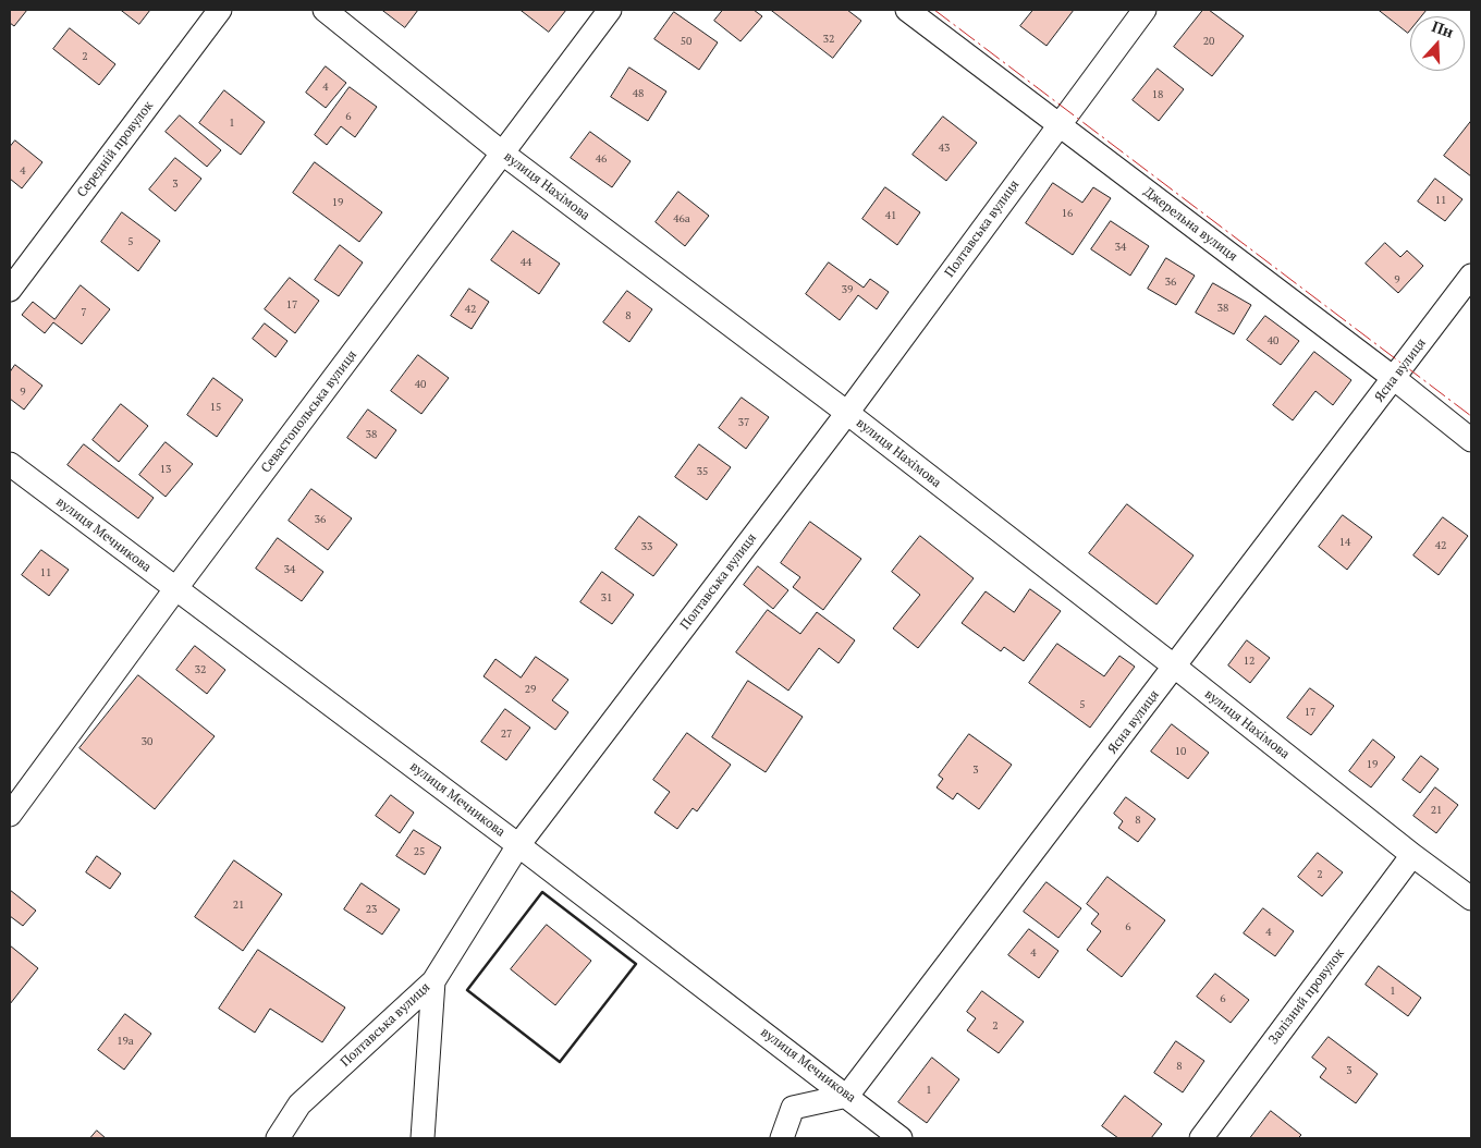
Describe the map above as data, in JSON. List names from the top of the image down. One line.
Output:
{"streets":{"street":["Середній провулок","вулиця Нахімова","Джерельна вулиця","Полтавська вулиця","Ясна вулиця","Севастопольська вулиця","вулиця Мечникова","Залізний провулок"]},"crossings":[["вулиця Нахімова","Полтавська вулиця"],["вулиця Нахімова","Ясна вулиця"],["вулиця Нахімова","Севастопольська вулиця"],["вулиця Нахімова","Залізний провулок"],["Джерельна вулиця","Полтавська вулиця"],["Джерельна вулиця","Ясна вулиця"],["Полтавська вулиця","вулиця Мечникова"],["Ясна вулиця","вулиця Мечникова"],["Севастопольська вулиця","вулиця Мечникова"]],"house_numbers":["32","50","20","2","4","48","18","6","1","43","46","4","3","11","19","16","41","46а","5","34","44","9","36","39","17","38","42","7","8","40","40","9","15","37","38","13","35","36","14","42","33","34","11","31","12","32","29","5","17","27","30","10","19","3","21","8","25","2","21","23","6","4","4","1","6","2","19а","8","3","1"],"north":"top"}
